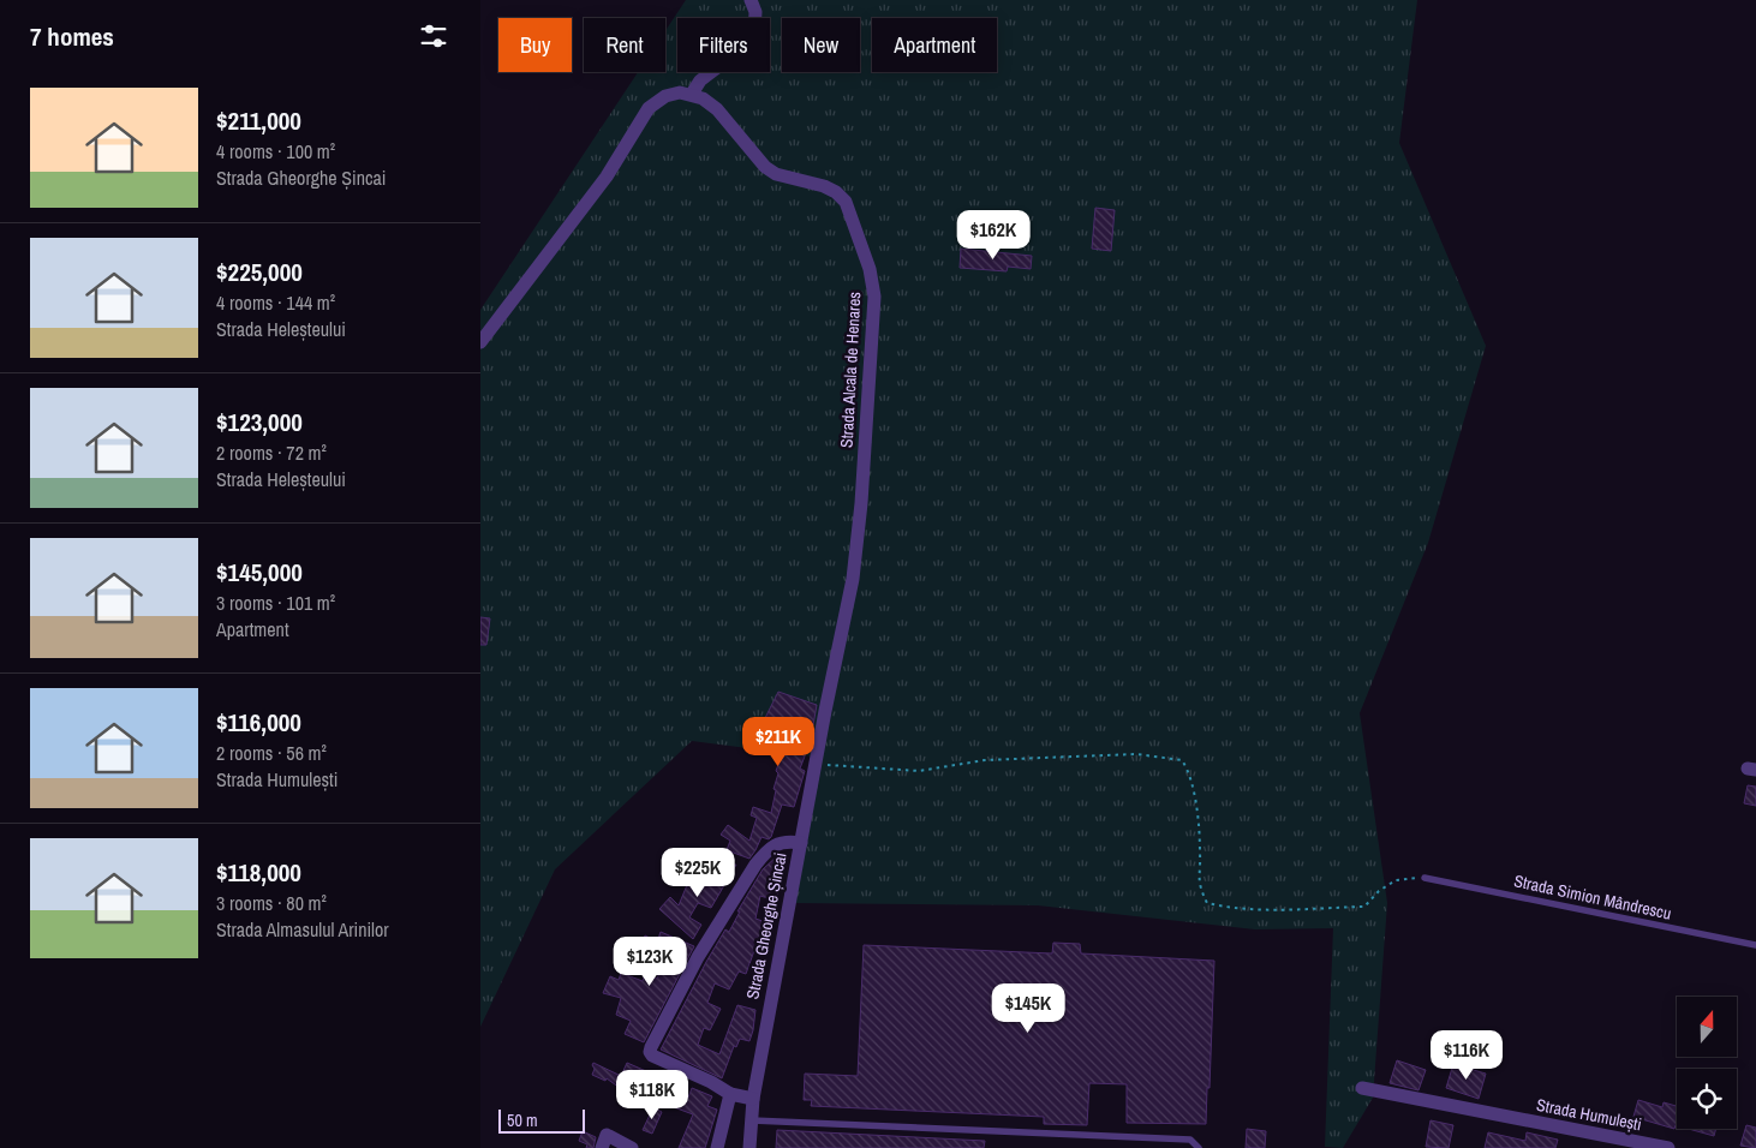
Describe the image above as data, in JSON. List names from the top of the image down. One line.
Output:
{"streets":{"street":["Strada Alcala de Henares","Strada Gheorghe Șincai","Strada Humulești"],"lane":["Strada Simion Mândrescu"]},"crossings":[["Strada Alcala de Henares","Strada Gheorghe Șincai"]],"scale_bar":"50 m","north":"top","page":{"heading":"7 homes","chip":["Buy","Rent","Filters","New","Apartment"],"list":[{"name":"$211,000","note":"4 rooms · 100 m² · Strada Gheorghe Șincai"},{"name":"$225,000","note":"4 rooms · 144 m² · Strada Heleșteului"},{"name":"$123,000","note":"2 rooms · 72 m² · Strada Heleșteului"},{"name":"$145,000","note":"3 rooms · 101 m² · Apartment"},{"name":"$116,000","note":"2 rooms · 56 m² · Strada Humulești"},{"name":"$118,000","note":"3 rooms · 80 m² · Strada Almasulul Arinilor"}],"price":["$162K","$211K","$225K","$123K","$145K","$116K","$118K"],"scale":"50 m"}}
